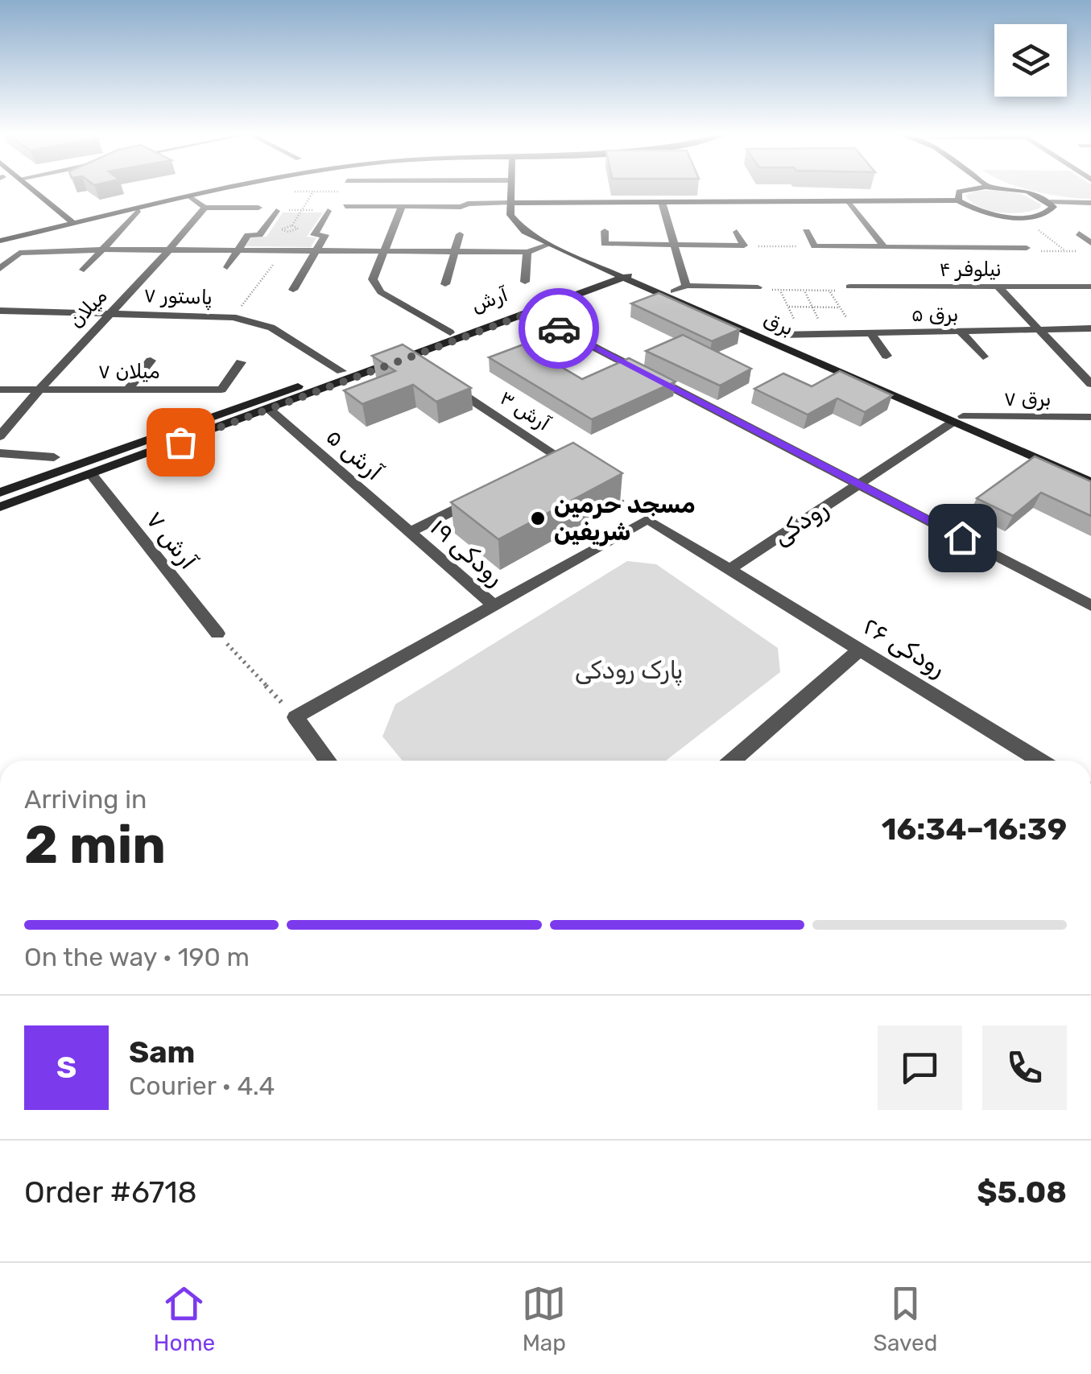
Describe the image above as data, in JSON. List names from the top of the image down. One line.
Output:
{"streets":{"street":["نیلوفر ۴","پاستور ۷","آرش","میلان","برق ۵","برق","میلان ۷","برق ۷","آرش ۳","آرش ۵","رودکی","آرش ۷","رودکی ۱۹","رودکی ۲۶"]},"crossings":[["پاستور ۷","آرش"],["پاستور ۷","میلان"],["آرش","برق"],["آرش","آرش ۵"],["آرش","آرش ۷"],["میلان","میلان ۷"],["برق ۵","برق"],["برق","برق ۷"],["برق","رودکی"],["برق ۷","رودکی"],["آرش ۵","رودکی ۱۹"],["رودکی","رودکی ۲۶"]],"parks":["پارک رودکی"],"places":["مسجد حرمین شریفین"],"page":{"heading":["2 min","Arriving in","16:34–16:39"],"panel":["Sam","Courier · 4.4","Order #6718","$5.08"],"bar":"On the way · 190 m","round":"S","tabs":["Home","Map","Saved"]}}
